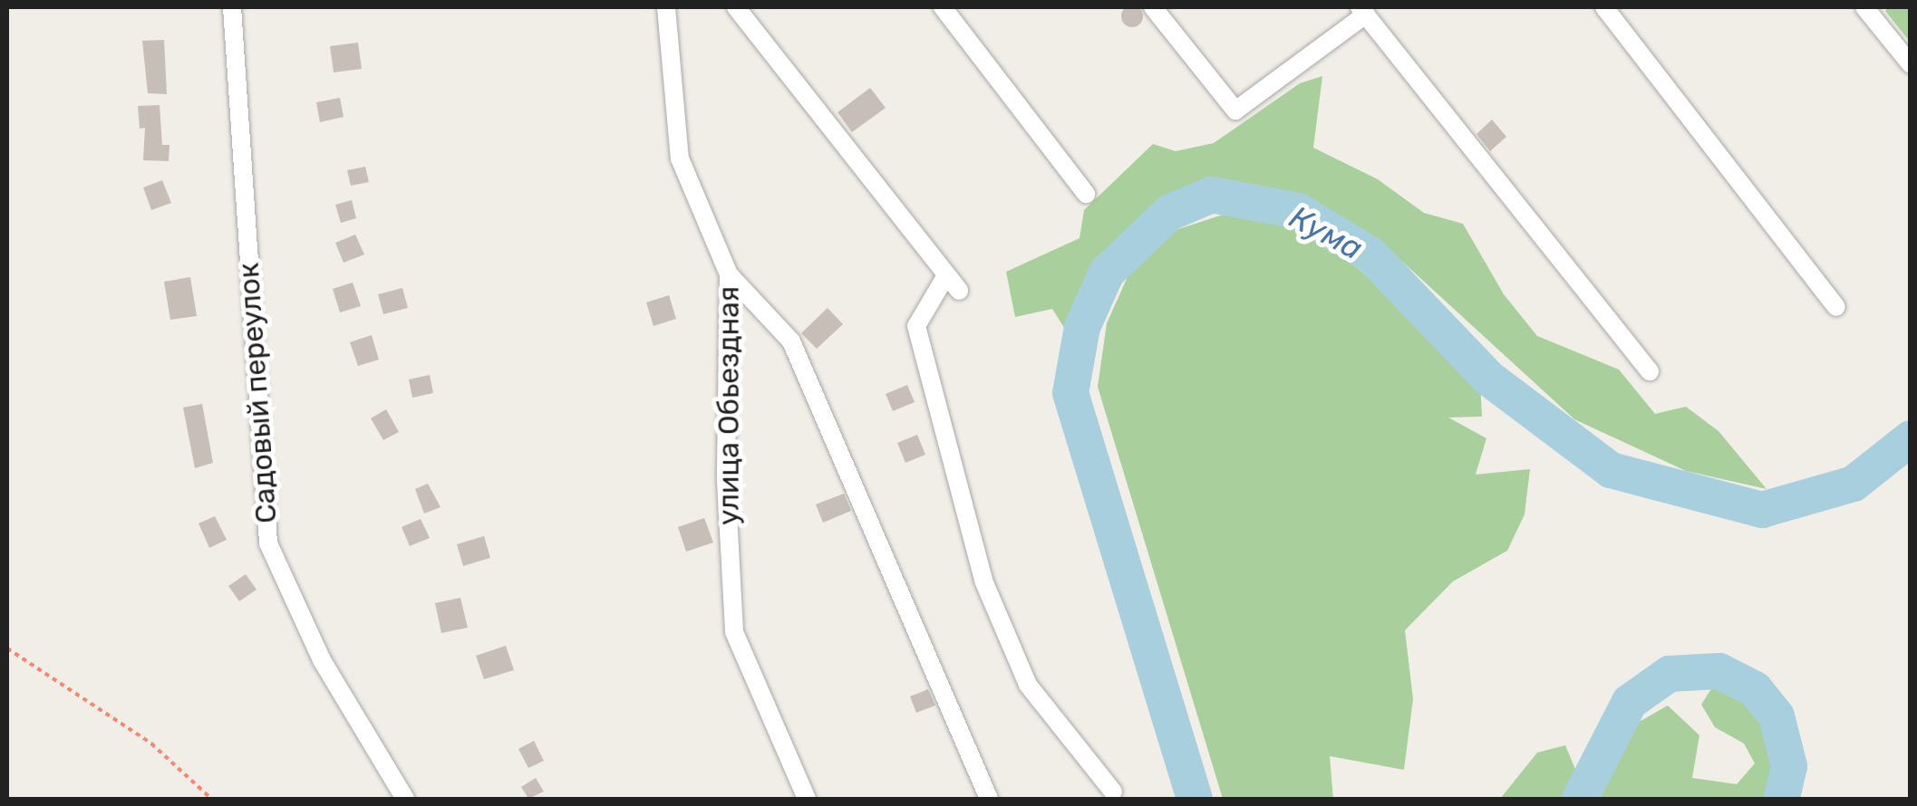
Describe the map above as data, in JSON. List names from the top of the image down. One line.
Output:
{"streets":{"street":["Садовый переулок","улица Обьездная"]},"water":["Кума"]}
